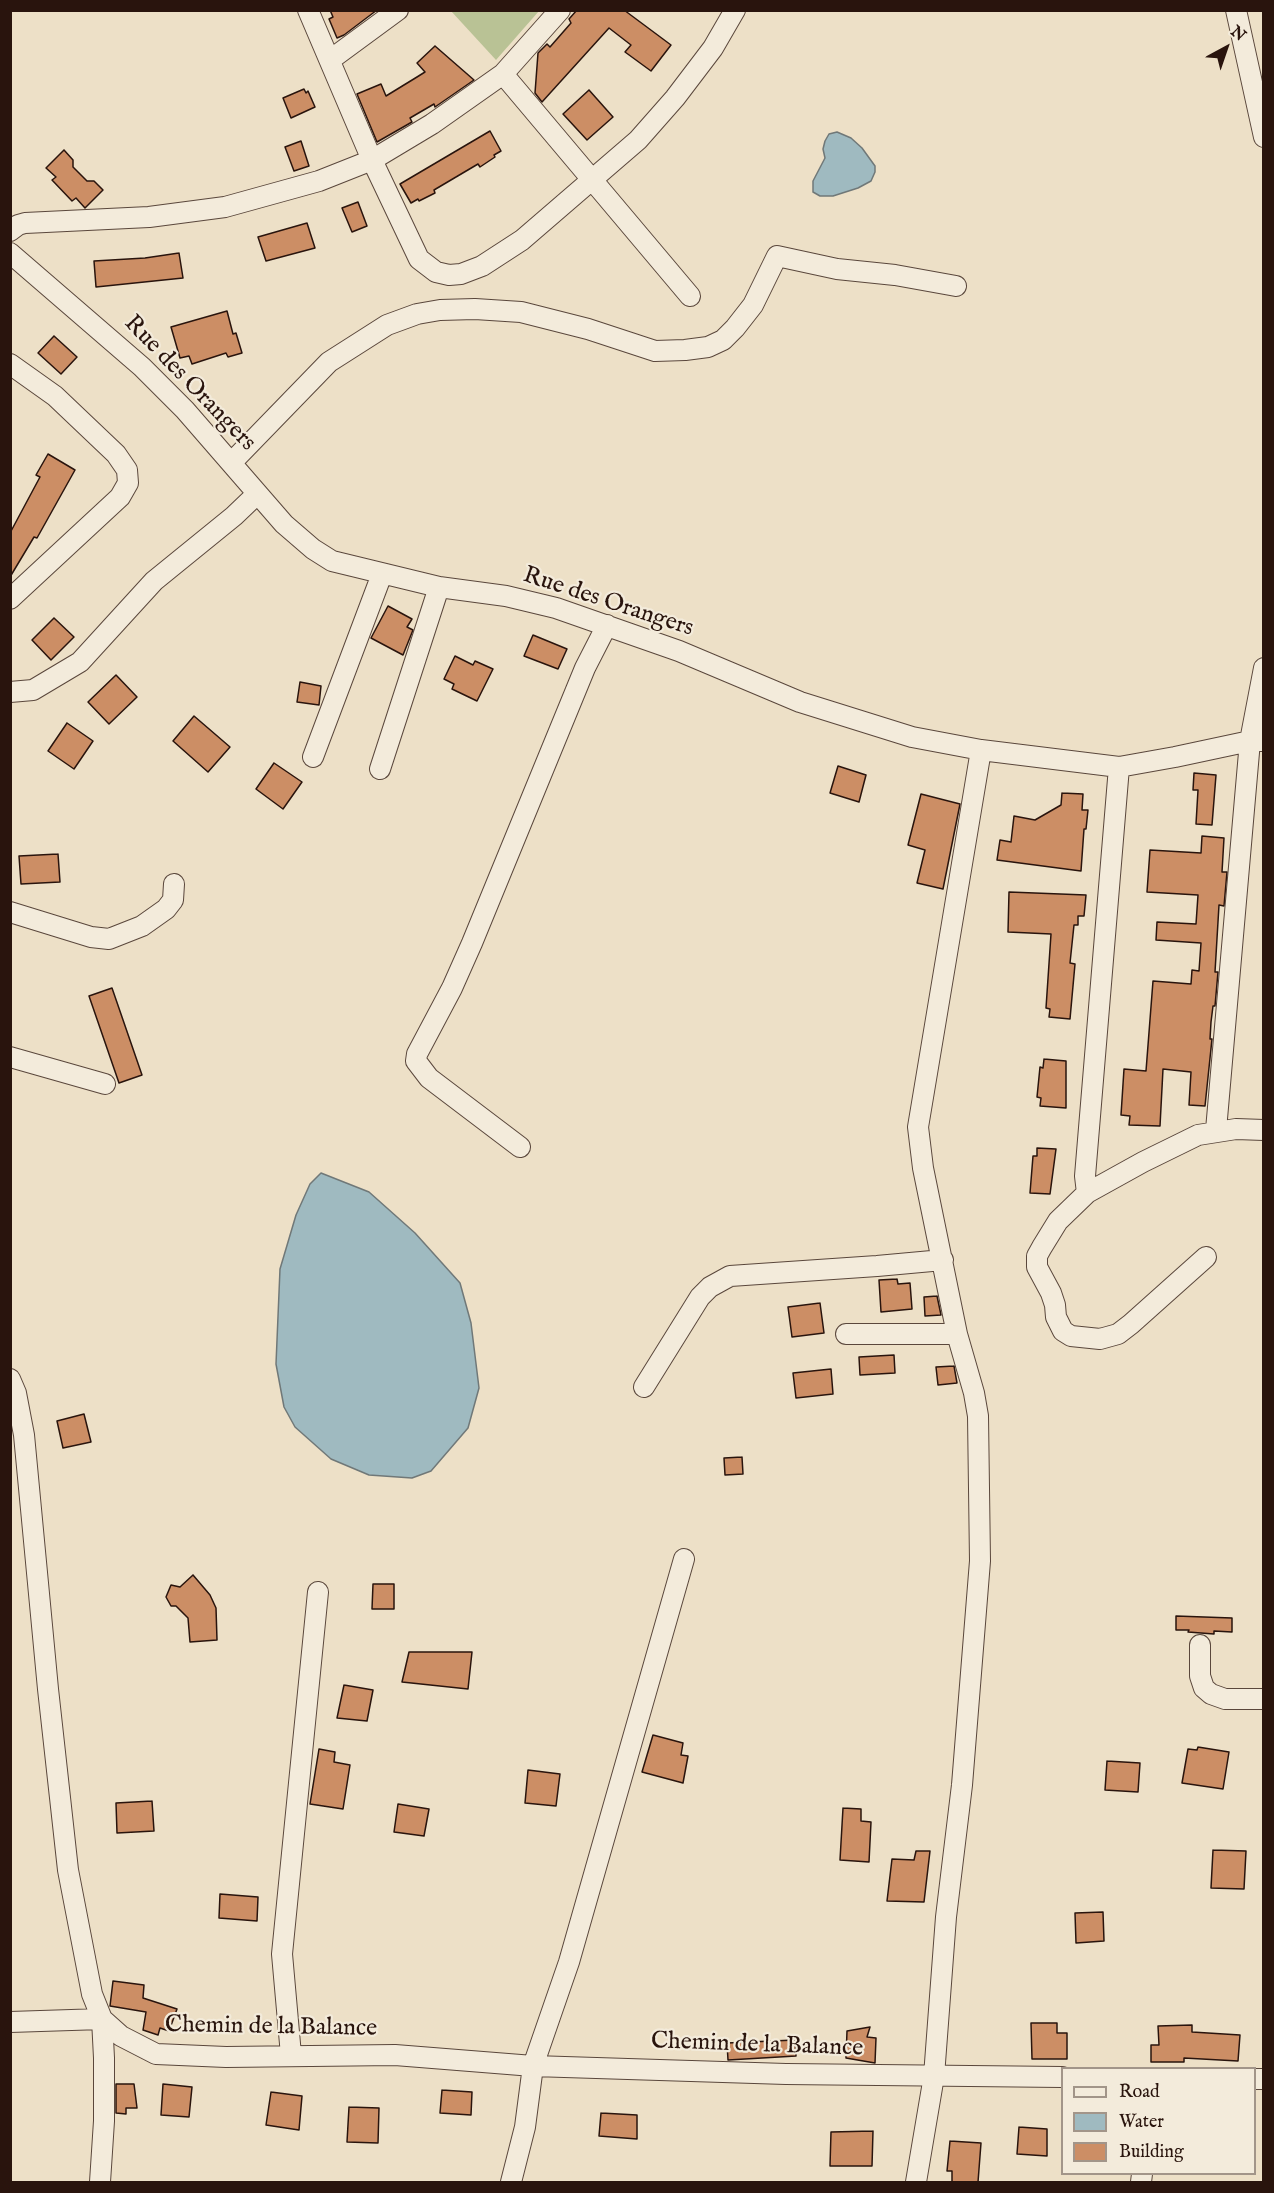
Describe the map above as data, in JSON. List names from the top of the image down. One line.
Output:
{"streets":{"street":["Rue des Orangers","Chemin de la Balance"]},"legend":["Road","Water","Building"],"north":"top right"}
